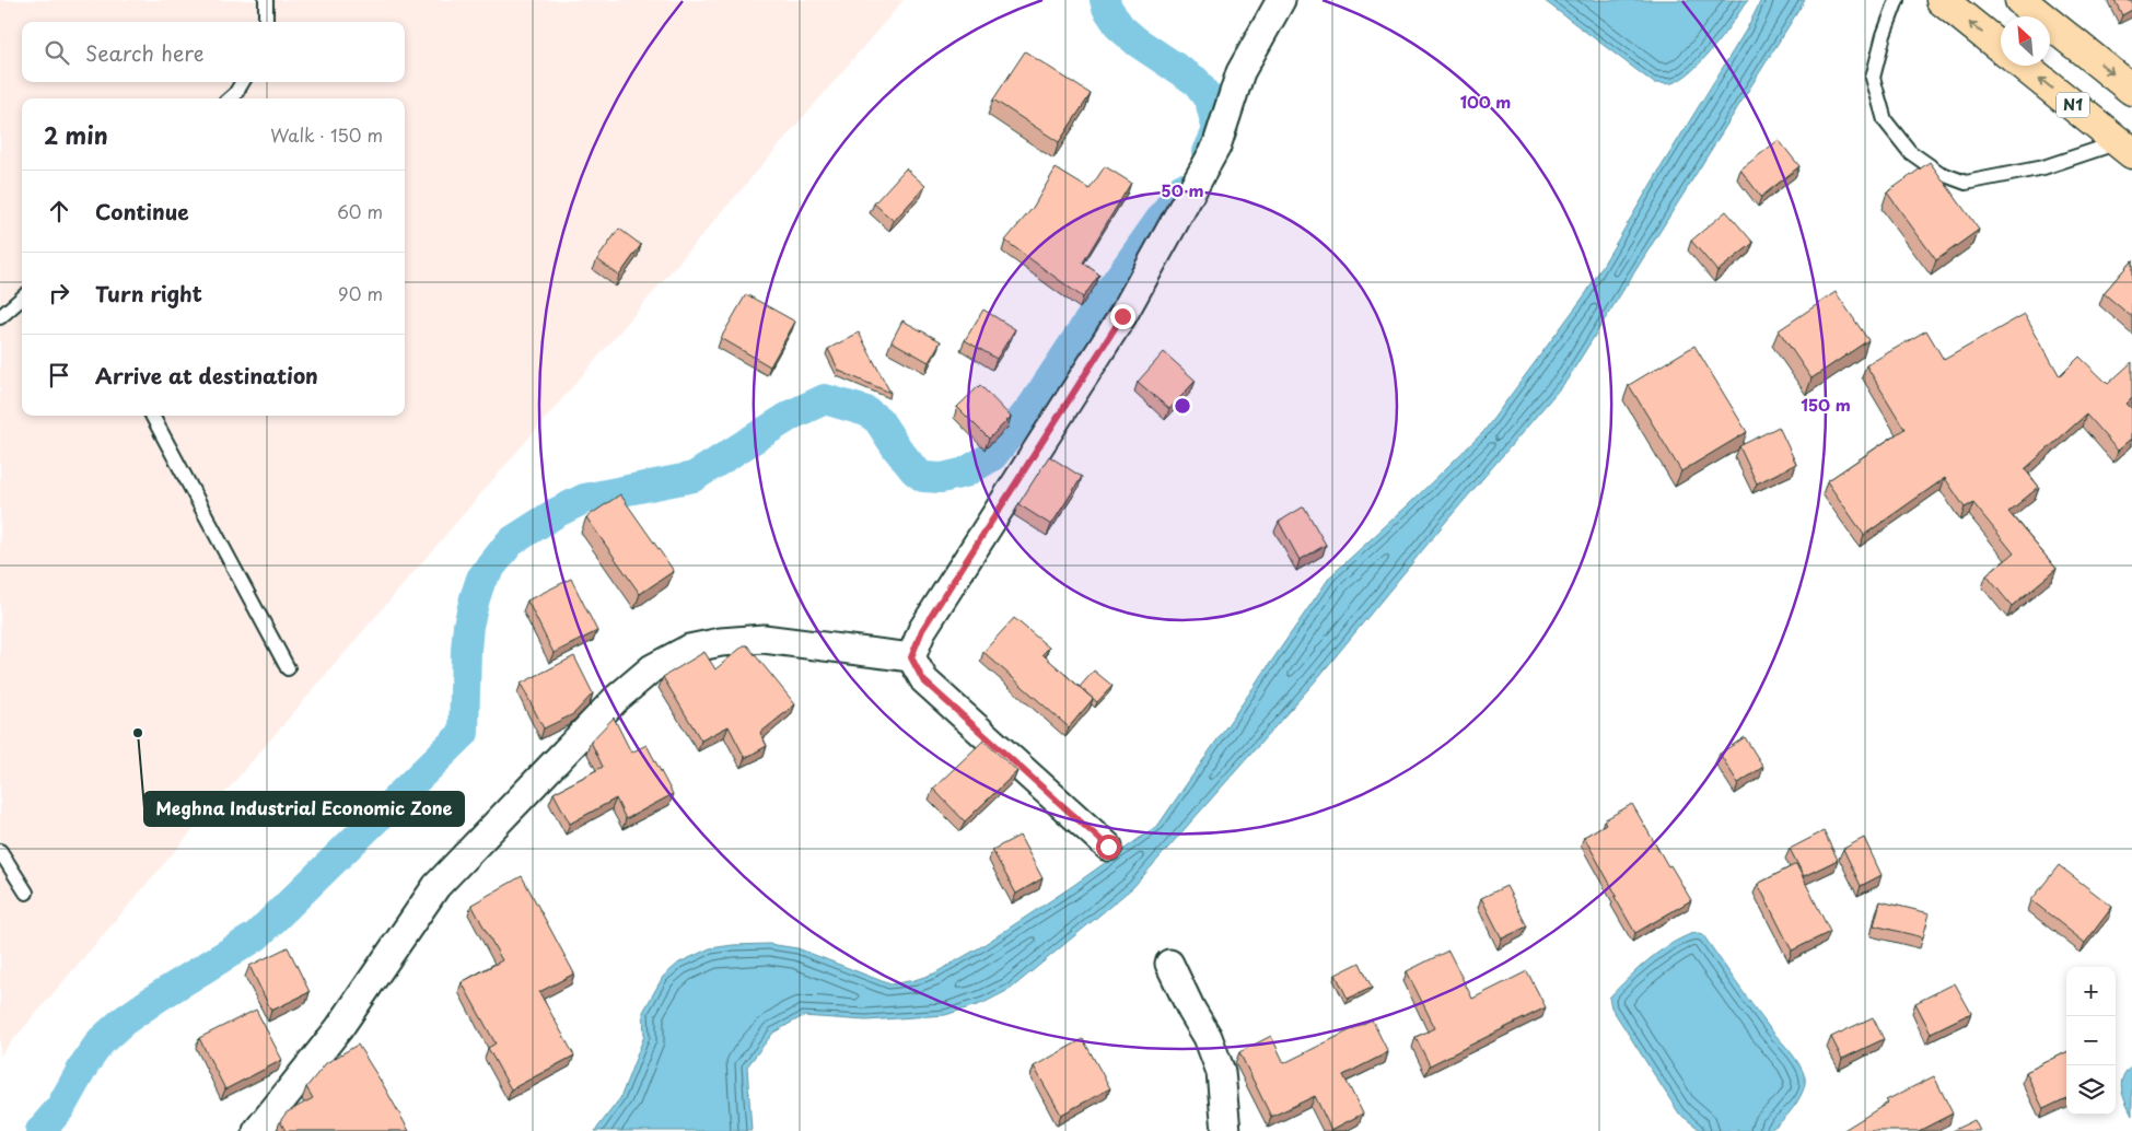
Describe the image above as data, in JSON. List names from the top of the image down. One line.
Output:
{"streets":{"highway":["N1"]},"places":["Meghna Industrial Economic Zone"],"north":"top left","page":{"search":"Search here","heading":["2 min","Walk · 150 m"],"list":[["Continue","60 m"],["Turn right","90 m"],"Arrive at destination"],"map_buttons":["+","−"]},"rings":["100 m","50 m","150 m"]}
